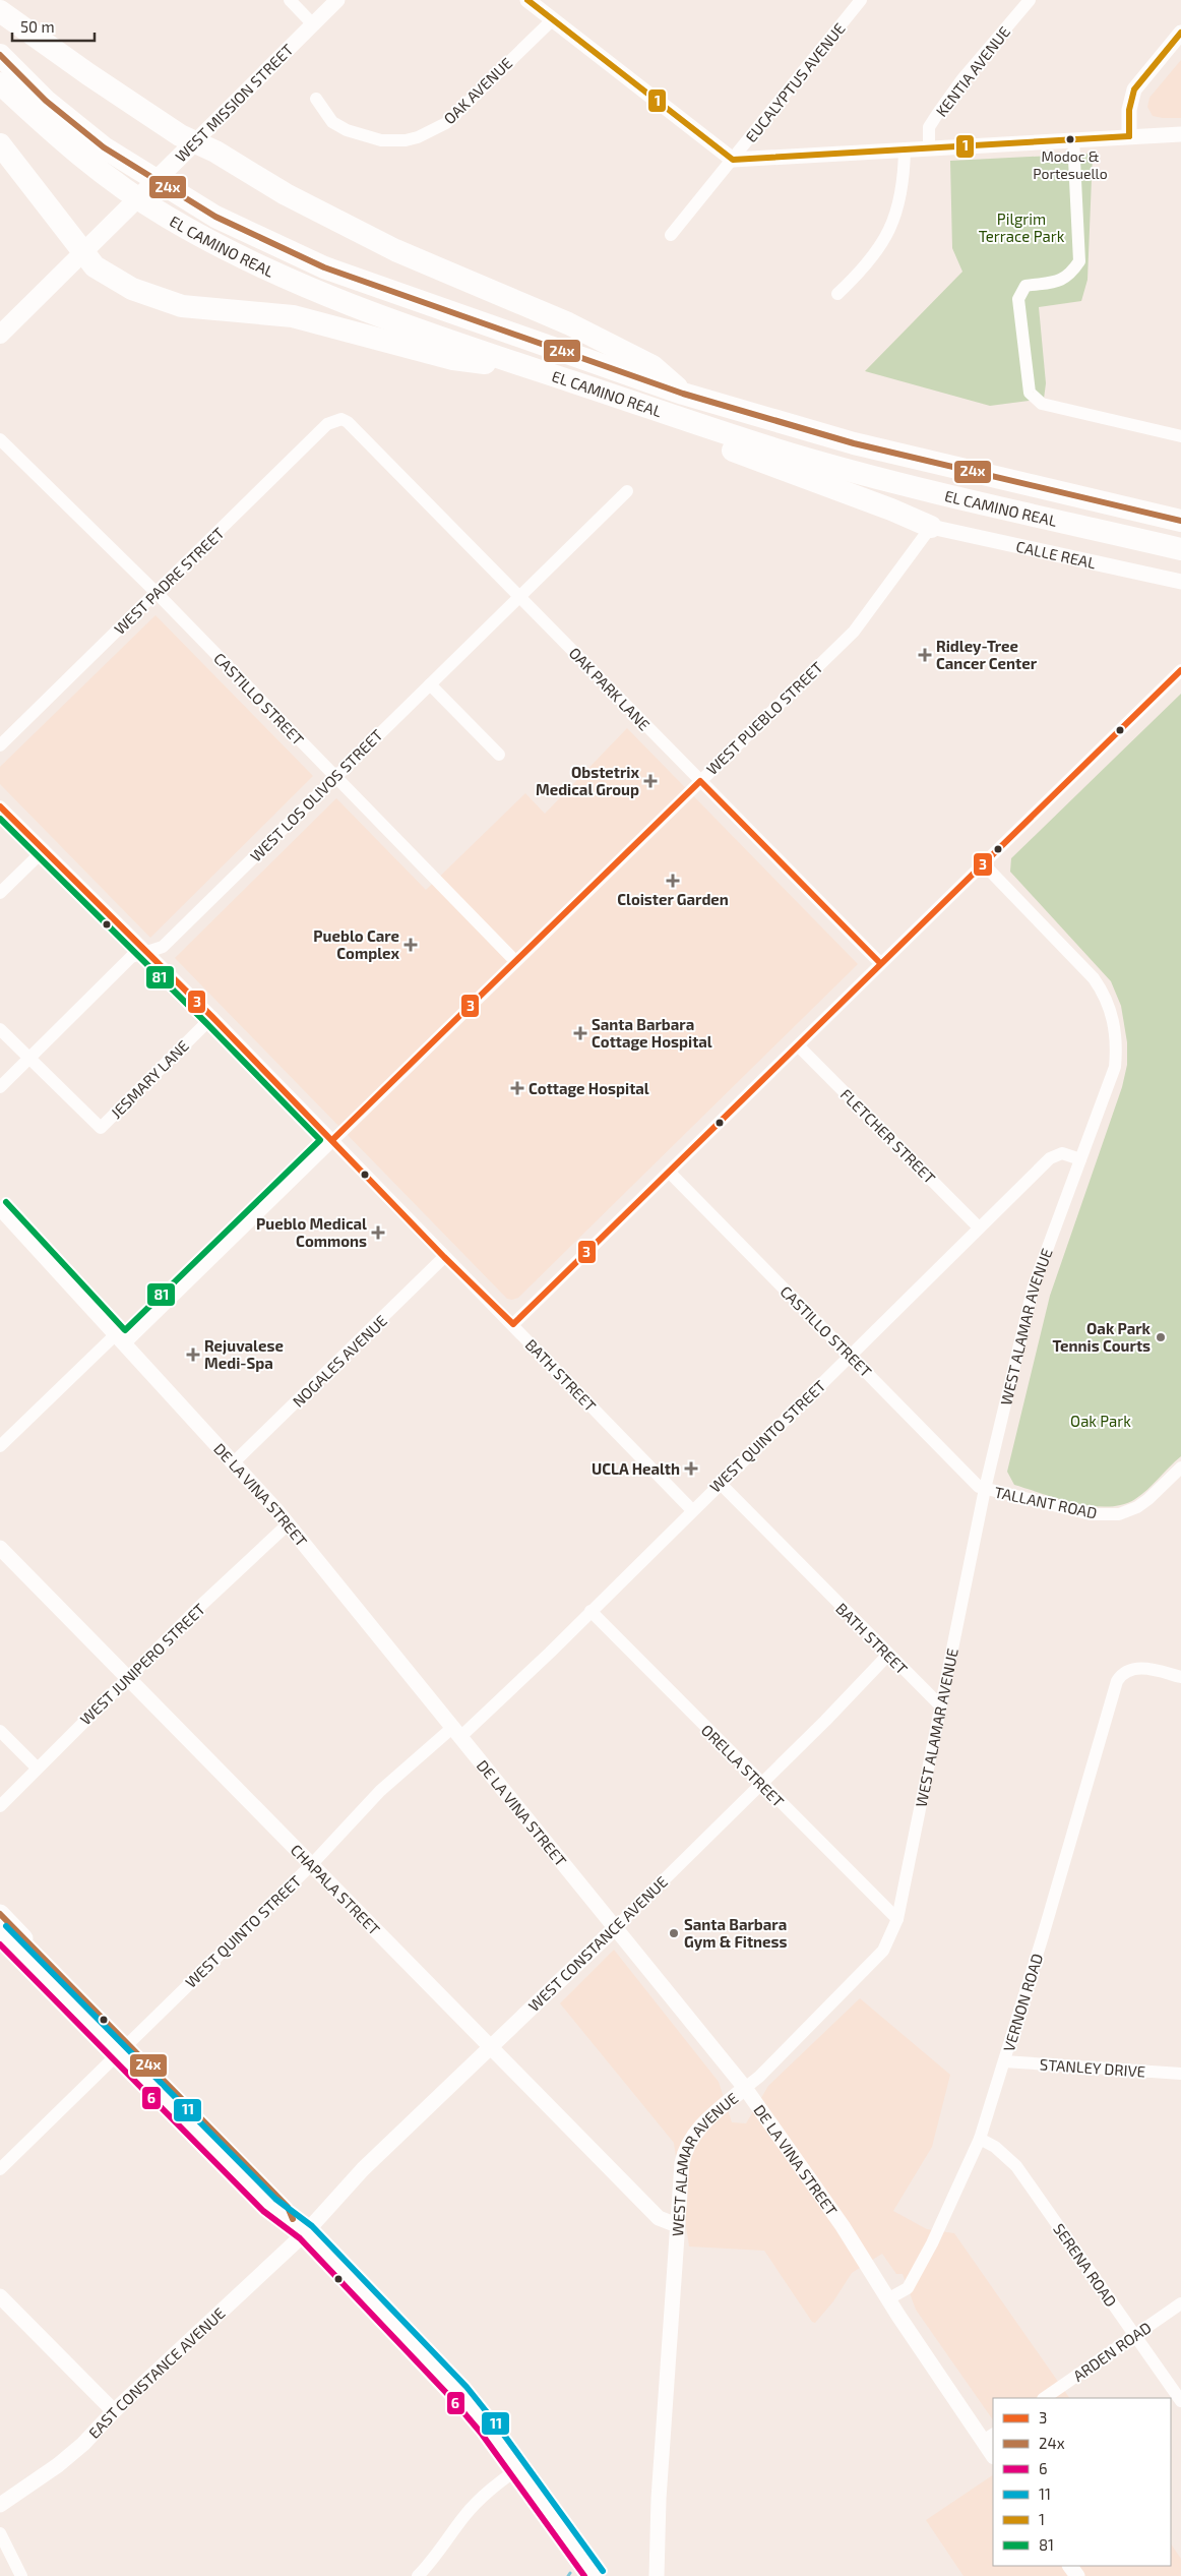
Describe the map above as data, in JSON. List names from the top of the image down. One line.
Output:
{"streets":{"highway":["EL CAMINO REAL"],"main road":["WEST MISSION STREET"],"street":["KENTIA AVENUE","EUCALYPTUS AVENUE","OAK AVENUE","CALLE REAL","WEST PADRE STREET","OAK PARK LANE","CASTILLO STREET","WEST PUEBLO STREET","WEST LOS OLIVOS STREET","JESMARY LANE","FLETCHER STREET","WEST ALAMAR AVENUE","NOGALES AVENUE","BATH STREET","WEST QUINTO STREET","DE LA VINA STREET","TALLANT ROAD","WEST JUNIPERO STREET","ORELLA STREET","CHAPALA STREET","WEST CONSTANCE AVENUE","VERNON ROAD","STANLEY DRIVE","SERENA ROAD","ARDEN ROAD","EAST CONSTANCE AVENUE"]},"crossings":[["CALLE REAL","WEST PUEBLO STREET"],["WEST PADRE STREET","OAK PARK LANE"],["WEST PADRE STREET","CASTILLO STREET"],["OAK PARK LANE","WEST PUEBLO STREET"],["OAK PARK LANE","WEST LOS OLIVOS STREET"],["CASTILLO STREET","WEST PUEBLO STREET"],["CASTILLO STREET","WEST LOS OLIVOS STREET"],["CASTILLO STREET","WEST ALAMAR AVENUE"],["CASTILLO STREET","WEST QUINTO STREET"],["CASTILLO STREET","TALLANT ROAD"],["WEST PUEBLO STREET","BATH STREET"],["WEST PUEBLO STREET","DE LA VINA STREET"],["WEST LOS OLIVOS STREET","JESMARY LANE"],["WEST LOS OLIVOS STREET","BATH STREET"],["JESMARY LANE","BATH STREET"],["FLETCHER STREET","WEST QUINTO STREET"],["WEST ALAMAR AVENUE","BATH STREET"],["WEST ALAMAR AVENUE","WEST QUINTO STREET"],["WEST ALAMAR AVENUE","DE LA VINA STREET"],["WEST ALAMAR AVENUE","TALLANT ROAD"],["WEST ALAMAR AVENUE","ORELLA STREET"],["WEST ALAMAR AVENUE","CHAPALA STREET"],["NOGALES AVENUE","BATH STREET"],["NOGALES AVENUE","DE LA VINA STREET"],["BATH STREET","WEST QUINTO STREET"],["BATH STREET","WEST CONSTANCE AVENUE"],["WEST QUINTO STREET","DE LA VINA STREET"],["WEST QUINTO STREET","ORELLA STREET"],["WEST QUINTO STREET","CHAPALA STREET"],["DE LA VINA STREET","WEST JUNIPERO STREET"],["DE LA VINA STREET","WEST CONSTANCE AVENUE"],["DE LA VINA STREET","VERNON ROAD"],["WEST JUNIPERO STREET","CHAPALA STREET"],["ORELLA STREET","WEST CONSTANCE AVENUE"],["CHAPALA STREET","WEST CONSTANCE AVENUE"],["WEST CONSTANCE AVENUE","EAST CONSTANCE AVENUE"],["VERNON ROAD","STANLEY DRIVE"],["VERNON ROAD","SERENA ROAD"],["SERENA ROAD","ARDEN ROAD"]],"parks":["Pilgrim Terrace Park","Oak Park"],"places":{"other":["Modoc & Portesuello","Oak Park Tennis Courts","Santa Barbara Gym & Fitness"],"health":["Ridley-Tree Cancer Center","Obstetrix Medical Group","Cloister Garden","Pueblo Care Complex","Santa Barbara Cottage Hospital","Cottage Hospital","Pueblo Medical Commons","Rejuvalese Medi-Spa","UCLA Health"]},"lines":["transit line 1","transit line 24x","transit line 3","transit line 81","transit line 11","transit line 6"],"legend":["3","24x","6","11","1","81"],"scale_bar":"50 m"}
